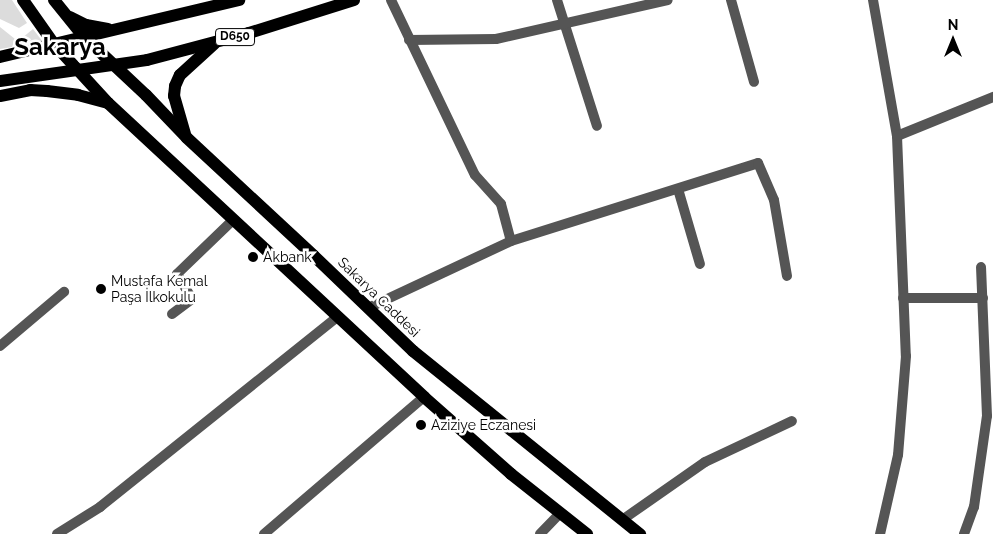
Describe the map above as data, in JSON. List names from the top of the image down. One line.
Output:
{"streets":{"main road":["D650","Sakarya Caddesi"]},"crossings":[["D650","Sakarya Caddesi"]],"districts":["Sakarya"],"places":["Akbank","Mustafa Kemal Paşa İlkokulu","Aziziye Eczanesi"],"north":"top"}
